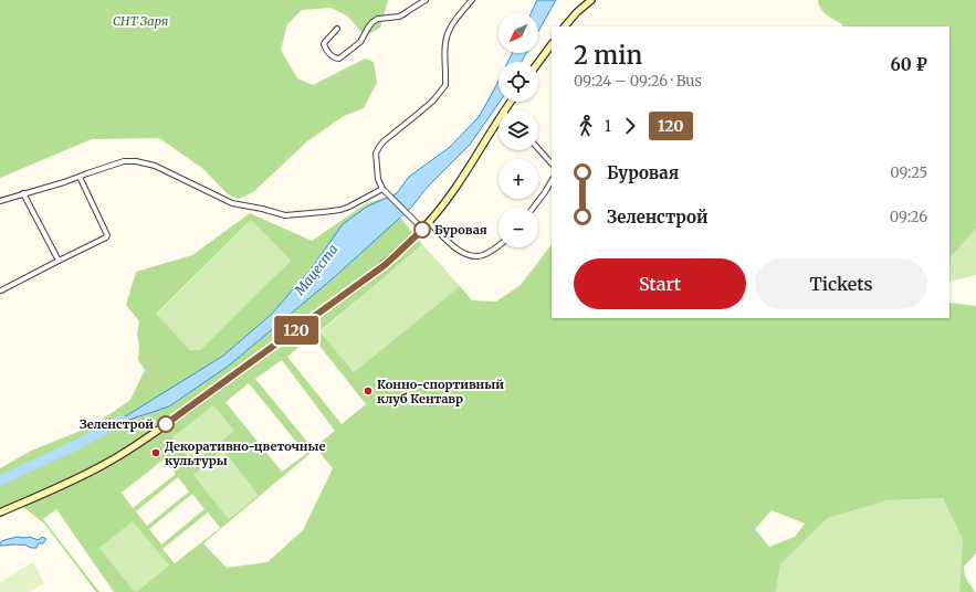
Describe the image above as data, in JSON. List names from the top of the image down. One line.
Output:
{"water":["Мацеста"],"parks":["СНТ Заря"],"places":["Буровая","Конно-спортивный клуб Кентавр","Зеленстрой","Декоративно-цветочные культуры"],"lines":["bus line 120"],"north":"bottom left","page":{"on_map":"120","map_buttons":["+","−"],"heading":["2 min","09:24 – 09:26 · Bus","60 ₽"],"legs":["1","120"],"list":[{"name":"Буровая","value":"09:25"},{"name":"Зеленстрой","value":"09:26"}],"buttons":["Start","Tickets"]}}
